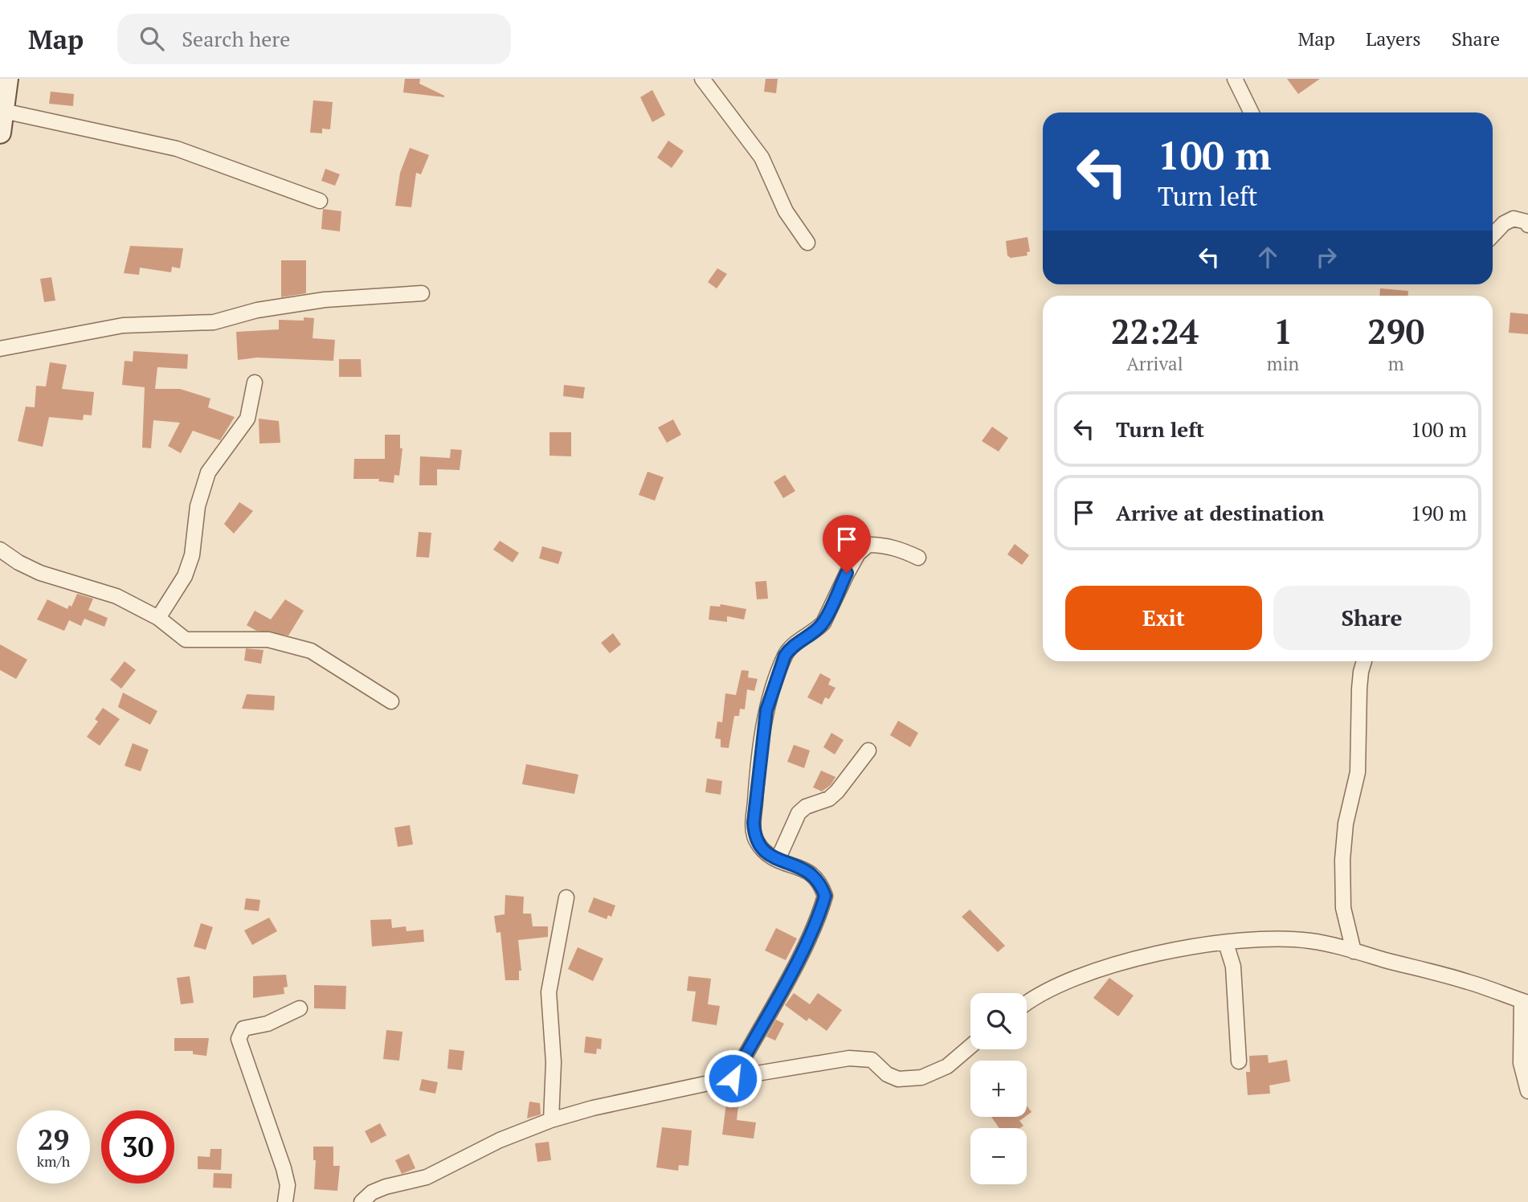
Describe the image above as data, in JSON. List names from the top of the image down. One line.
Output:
{"page":{"header":"Map","search":"Search here","nav":["Map","Layers","Share"],"turn":["100 m","Turn left"],"eta":["22:24","Arrival","1","min","290","m"],"list":[{"name":"Turn left","value":"100 m"},{"name":"Arrive at destination","value":"190 m"}],"buttons":["Exit","Share"],"map_buttons":["+","−"],"speed":"29 km/h","limit":"30"}}
